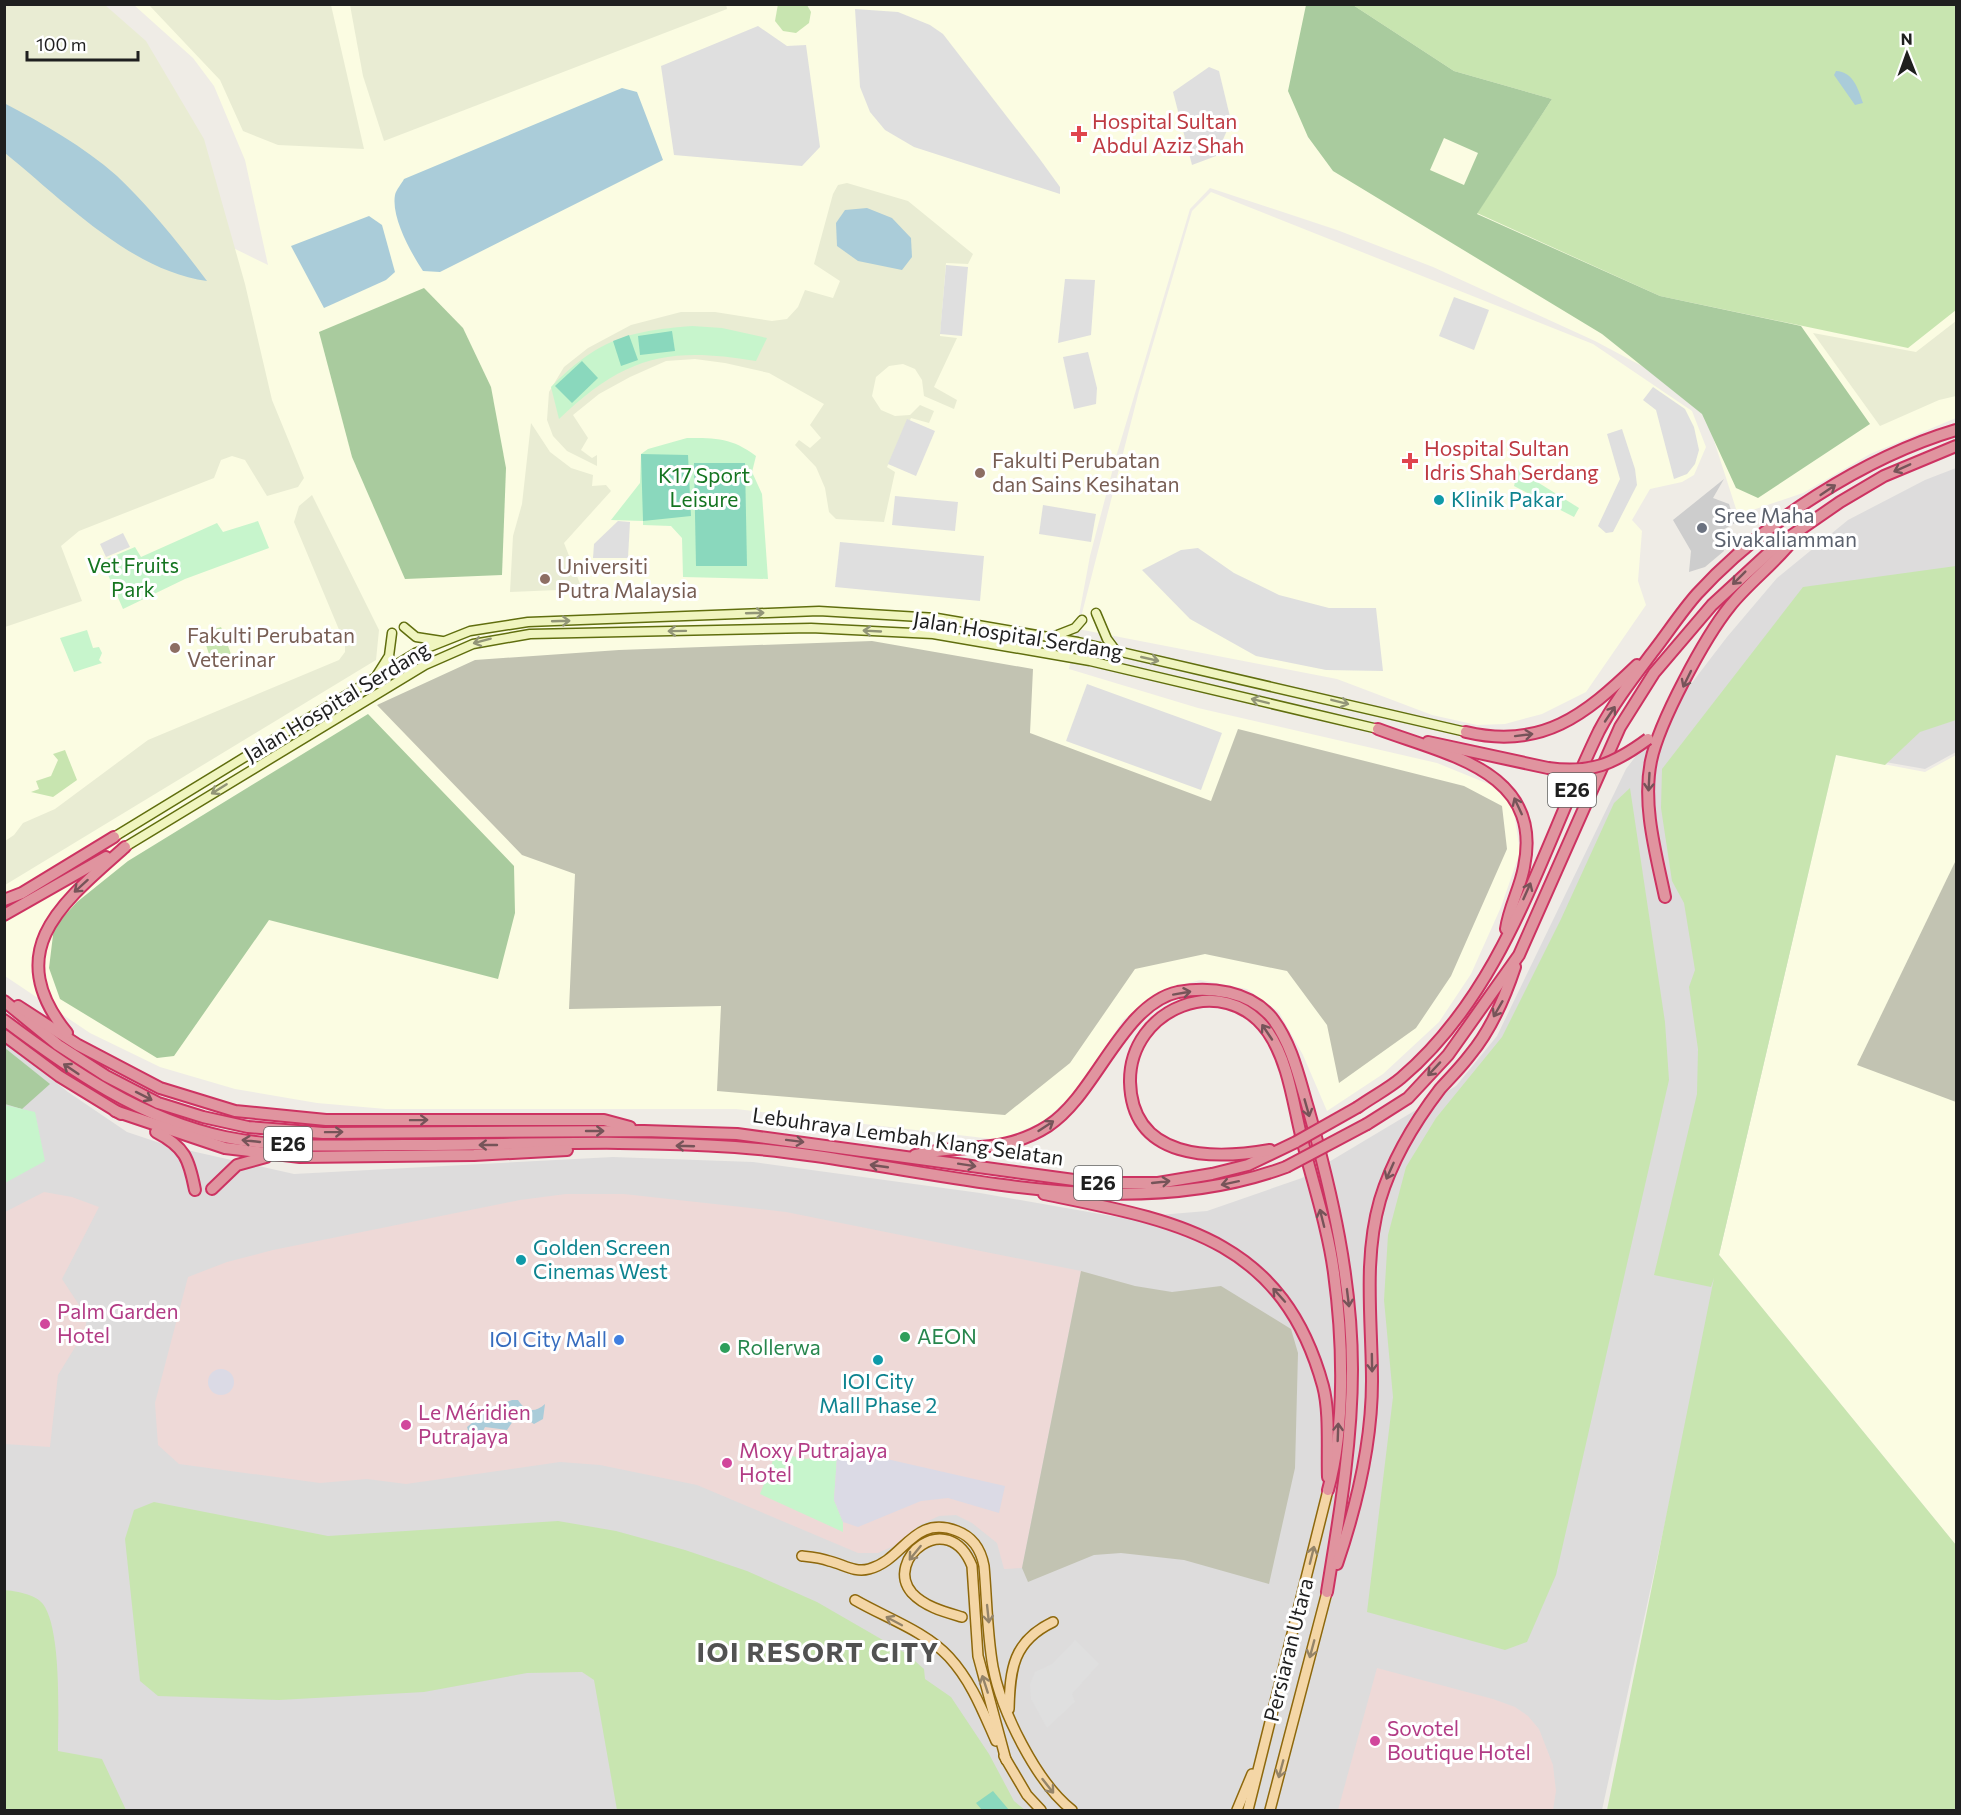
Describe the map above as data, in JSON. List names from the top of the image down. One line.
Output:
{"streets":{"highway":["E26","Lebuhraya Lembah Klang Selatan"],"main road":["Jalan Hospital Serdang","Persiaran Utara"]},"districts":["IOI RESORT CITY"],"parks":["K17 Sport Leisure","Vet Fruits Park"],"places":{"health":["Hospital Sultan Abdul Aziz Shah","Hospital Sultan Idris Shah Serdang"],"other":["Fakulti Perubatan dan Sains Kesihatan","Klinik Pakar","Sree Maha Sivakaliamman","Universiti Putra Malaysia","Fakulti Perubatan Veterinar","Golden Screen Cinemas West","Palm Garden Hotel","AEON","IOI City Mall","Rollerwa","IOI City Mall Phase 2","Le Méridien Putrajaya","Moxy Putrajaya Hotel","Sovotel Boutique Hotel"]},"scale_bar":"100 m","north":"top"}
